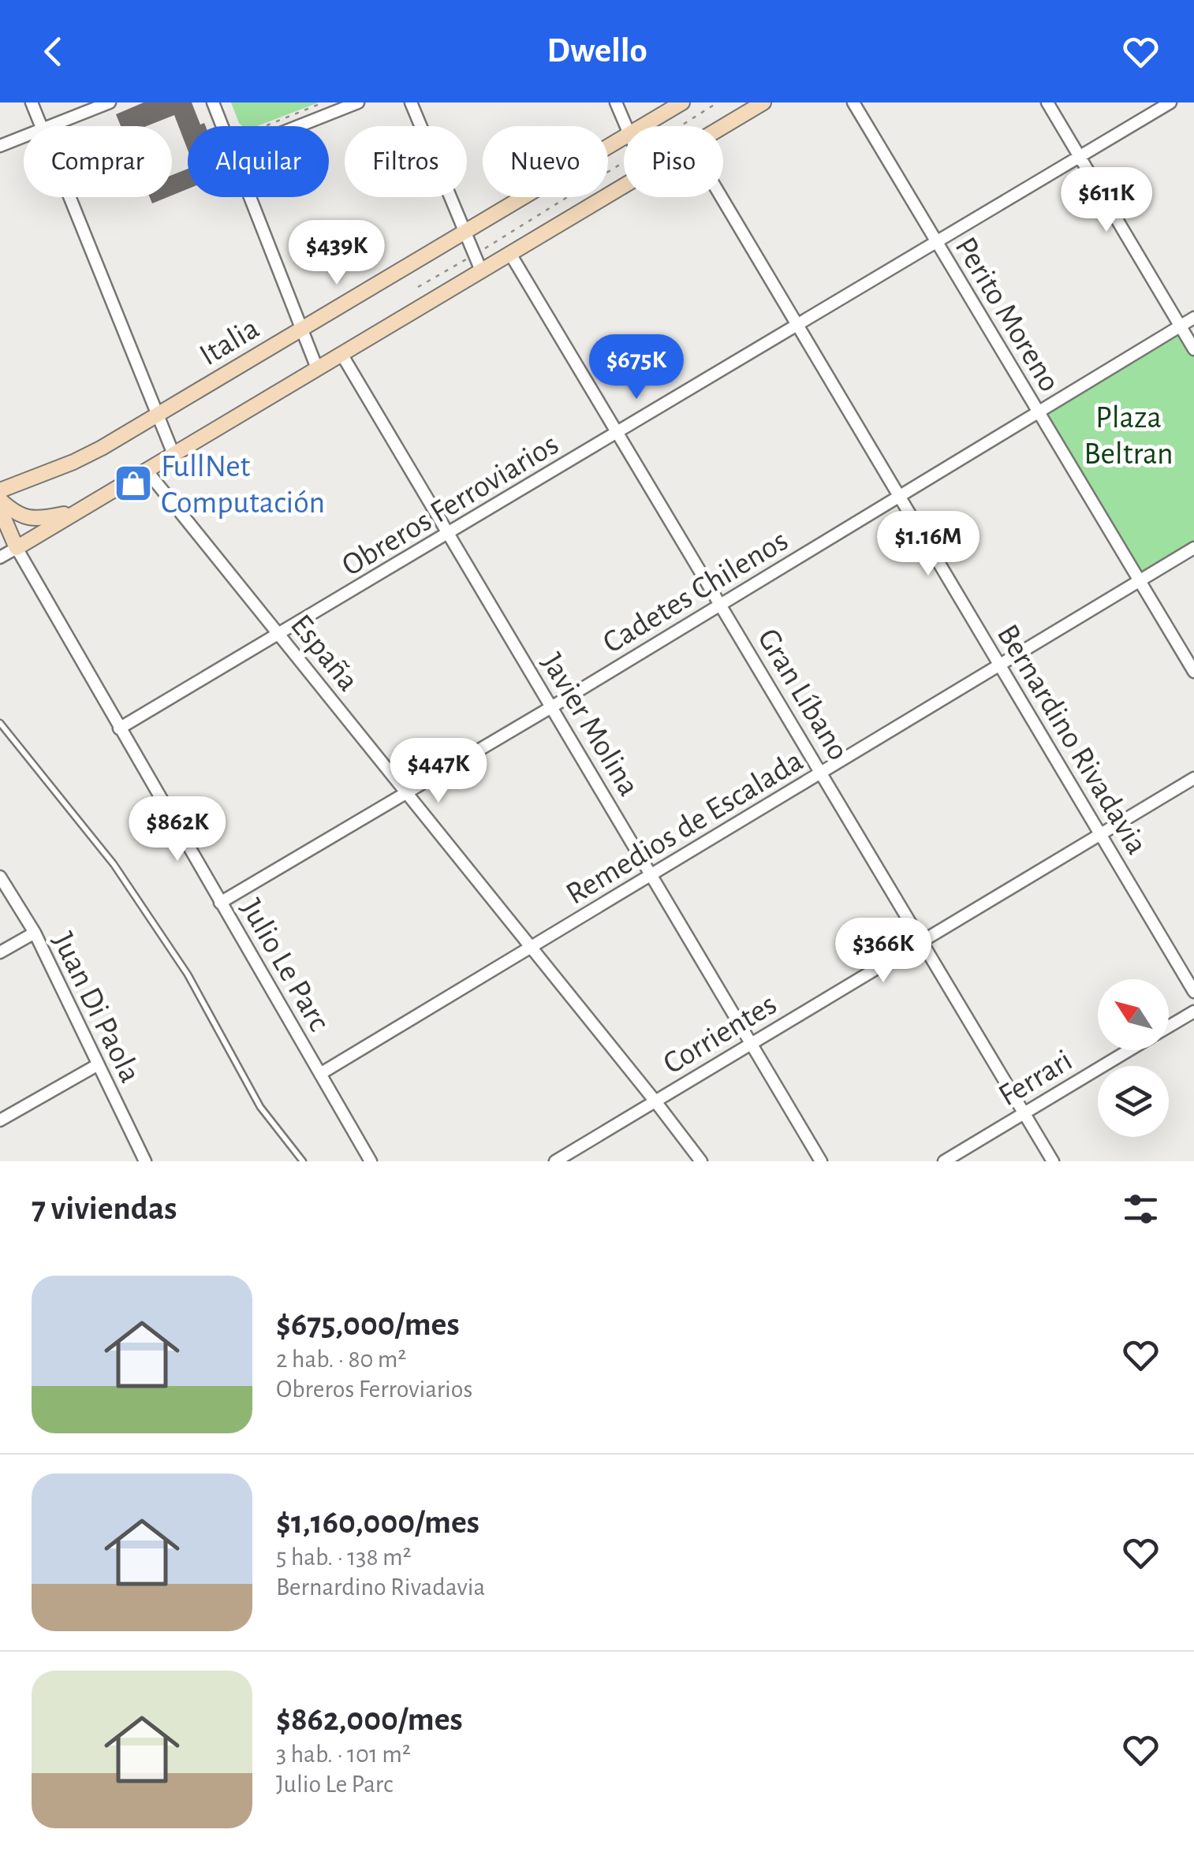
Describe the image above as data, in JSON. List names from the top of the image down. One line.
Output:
{"streets":{"main road":["Italia"],"street":["Perito Moreno","Obreros Ferroviarios","Cadetes Chilenos","España","Gran Líbano","Javier Molina","Bernardino Rivadavia","Remedios de Escalada","Julio Le Parc","Juan Di Paola","Corrientes","Ferrari"]},"crossings":[["Perito Moreno","Obreros Ferroviarios"],["Perito Moreno","Cadetes Chilenos"],["Perito Moreno","Remedios de Escalada"],["Obreros Ferroviarios","España"],["Obreros Ferroviarios","Gran Líbano"],["Obreros Ferroviarios","Javier Molina"],["Obreros Ferroviarios","Bernardino Rivadavia"],["Obreros Ferroviarios","Julio Le Parc"],["Cadetes Chilenos","España"],["Cadetes Chilenos","Gran Líbano"],["Cadetes Chilenos","Javier Molina"],["Cadetes Chilenos","Bernardino Rivadavia"],["Cadetes Chilenos","Julio Le Parc"],["España","Remedios de Escalada"],["España","Corrientes"],["Gran Líbano","Remedios de Escalada"],["Gran Líbano","Corrientes"],["Gran Líbano","Ferrari"],["Javier Molina","Remedios de Escalada"],["Javier Molina","Corrientes"],["Bernardino Rivadavia","Remedios de Escalada"],["Bernardino Rivadavia","Corrientes"],["Remedios de Escalada","Julio Le Parc"]],"parks":["Plaza Beltran"],"places":{"shop":["FullNet Computación"]},"north":"top left","page":{"header":"Dwello","chip":["Comprar","Alquilar","Filtros","Nuevo","Piso"],"price":["$611K","$439K","$675K","$1.16M","$447K","$862K","$366K"],"heading":"7 viviendas","list":[{"name":"$675,000/mes","note":"2 hab. · 80 m² · Obreros Ferroviarios"},{"name":"$1,160,000/mes","note":"5 hab. · 138 m² · Bernardino Rivadavia"},{"name":"$862,000/mes","note":"3 hab. · 101 m² · Julio Le Parc"}]}}
